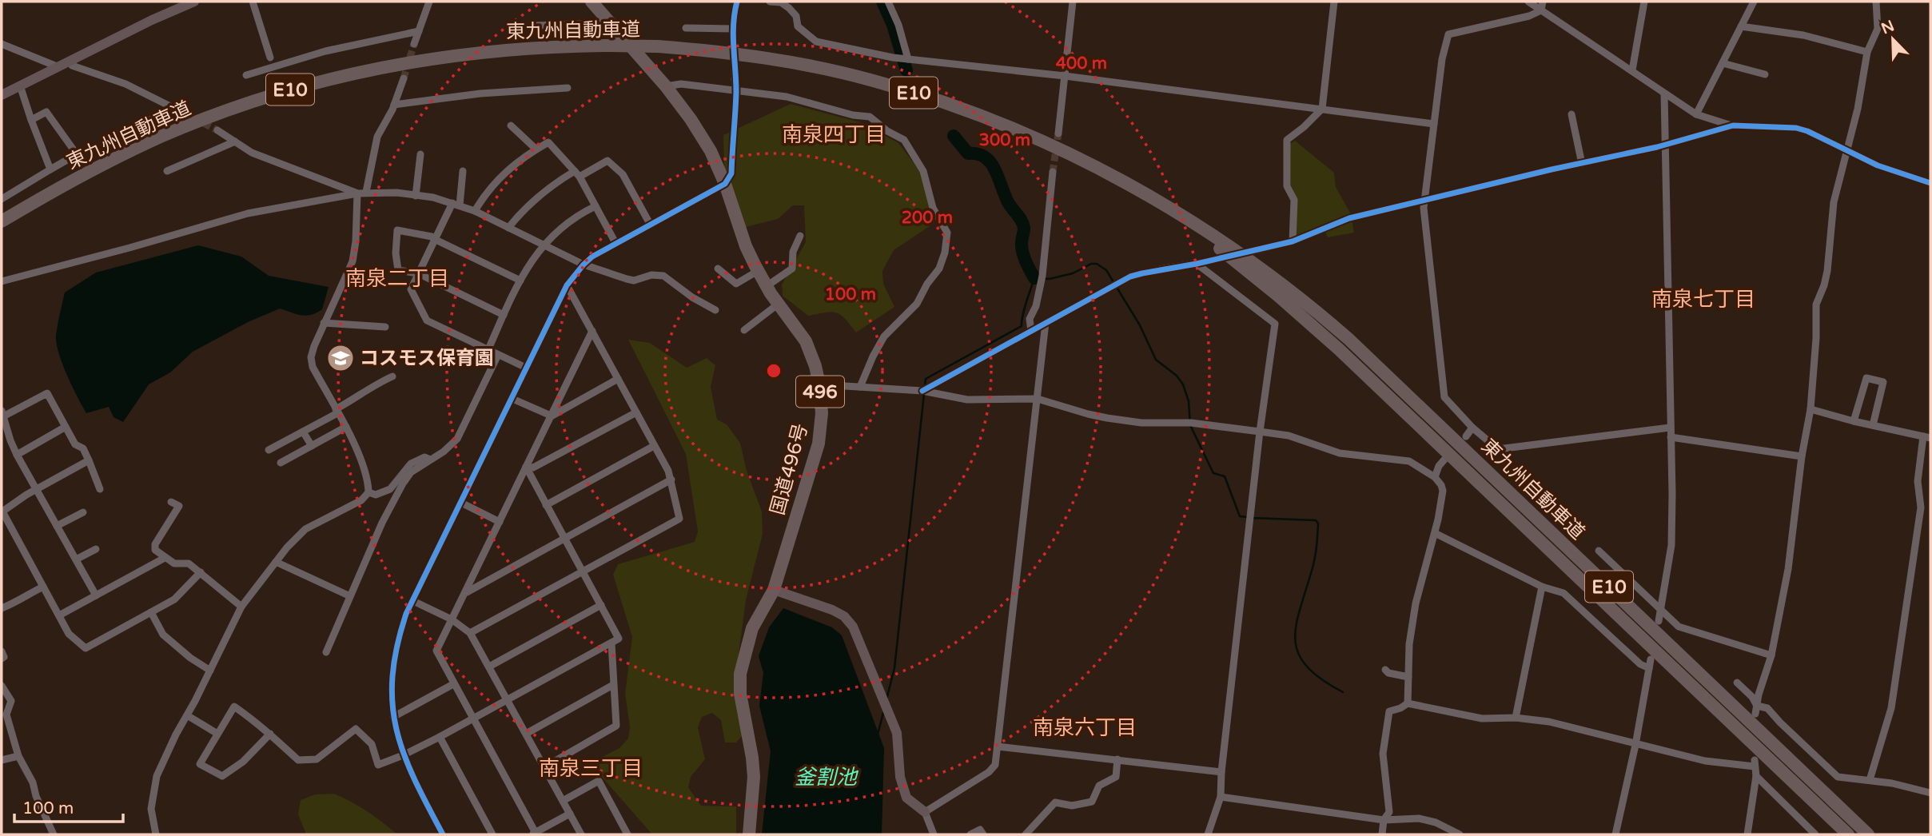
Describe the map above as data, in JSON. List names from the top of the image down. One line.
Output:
{"streets":{"highway":["東九州自動車道","E10","496","国道496号"]},"districts":["南泉四丁目","南泉二丁目","南泉七丁目","南泉六丁目","南泉三丁目"],"water":["釜割池"],"places":{"school or university":["コスモス保育園"]},"scale_bar":"100 m","north":"top left","rings":["400 m","300 m","200 m","100 m"]}
